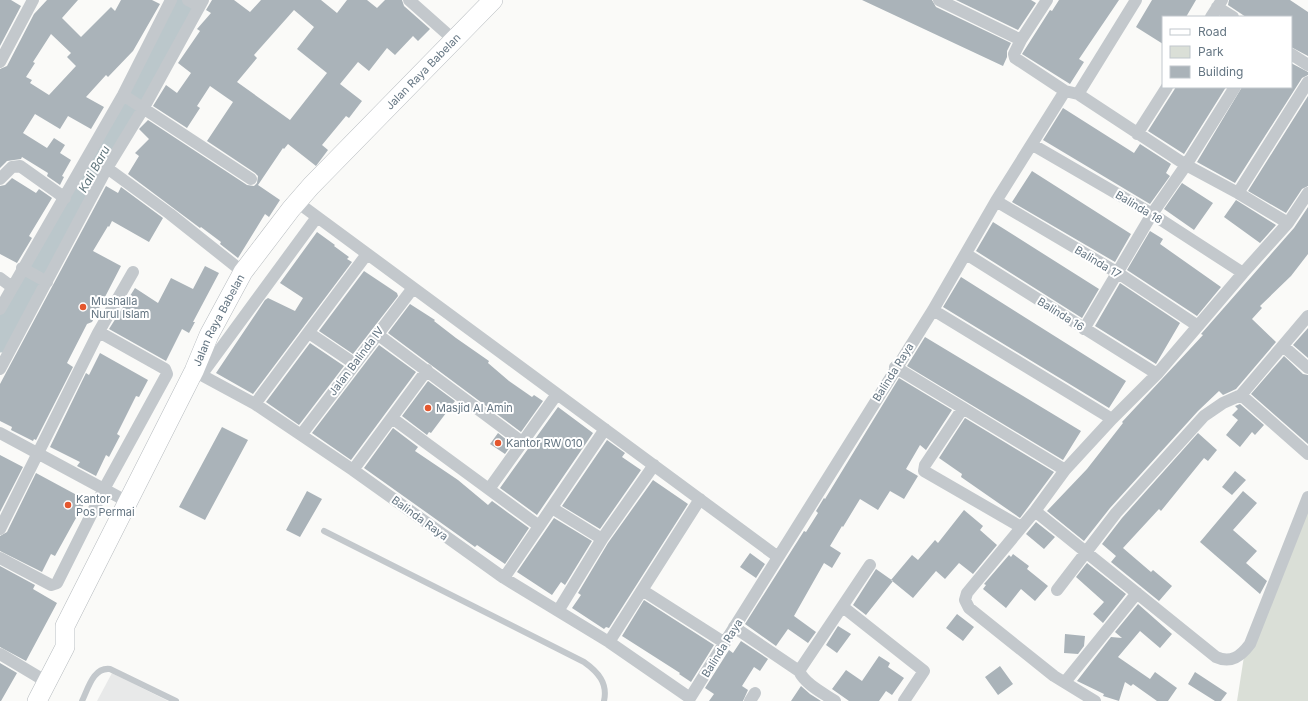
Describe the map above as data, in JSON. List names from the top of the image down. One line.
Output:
{"streets":{"main road":["Jalan Raya Babelan"],"street":["Balinda 18","Balinda 17","Balinda 16","Jalan Balinda IV","Balinda Raya"]},"crossings":[["Jalan Raya Babelan","Balinda Raya"],["Balinda 18","Balinda Raya"],["Balinda 17","Balinda Raya"],["Balinda 16","Balinda Raya"],["Jalan Balinda IV","Balinda Raya"]],"water":["Kali Baru"],"places":["Mushalla Nurul Islam","Masjid Al Amin","Kantor RW 010","Kantor Pos Permai"],"legend":["Road","Park","Building"]}
